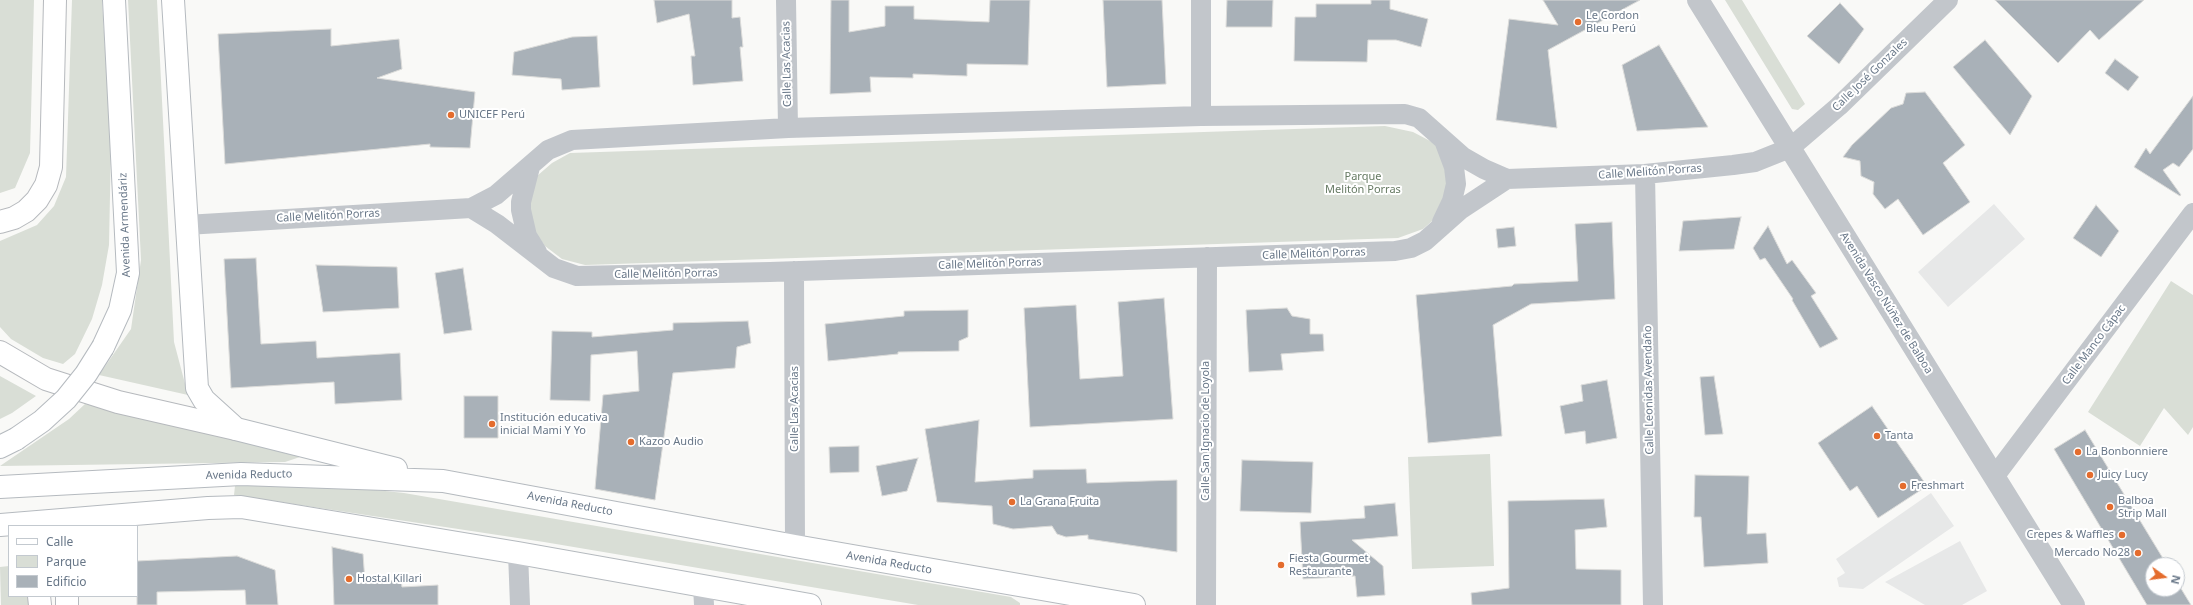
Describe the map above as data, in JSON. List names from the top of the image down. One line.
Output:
{"streets":{"main road":["Avenida Armendáriz","Avenida Reducto"],"street":["Calle Las Acacias","Calle José Gonzales","Calle Melitón Porras","Avenida Vasco Núñez de Balboa","Calle Manco Cápac","Calle Leonidas Avendaño","Calle San Ignacio de Loyola"]},"crossings":[["Calle Las Acacias","Calle Melitón Porras"],["Calle Las Acacias","Avenida Reducto"],["Calle José Gonzales","Calle Melitón Porras"],["Calle José Gonzales","Avenida Vasco Núñez de Balboa"],["Calle Melitón Porras","Avenida Vasco Núñez de Balboa"],["Calle Melitón Porras","Calle Leonidas Avendaño"],["Calle Melitón Porras","Calle San Ignacio de Loyola"],["Avenida Vasco Núñez de Balboa","Calle Manco Cápac"]],"parks":["Parque Melitón Porras"],"places":["Le Cordon Bleu Perú","UNICEF Perú","Institución educativa inicial Mami Y Yo","Tanta","Kazoo Audio","La Bonbonniere","Juicy Lucy","Freshmart","La Grana Fruita","Balboa Strip Mall","Crepes & Waffles","Mercado No28","Fiesta Gourmet Restaurante","Hostal Killari"],"legend":["Calle","Parque","Edificio"],"north":"right"}
